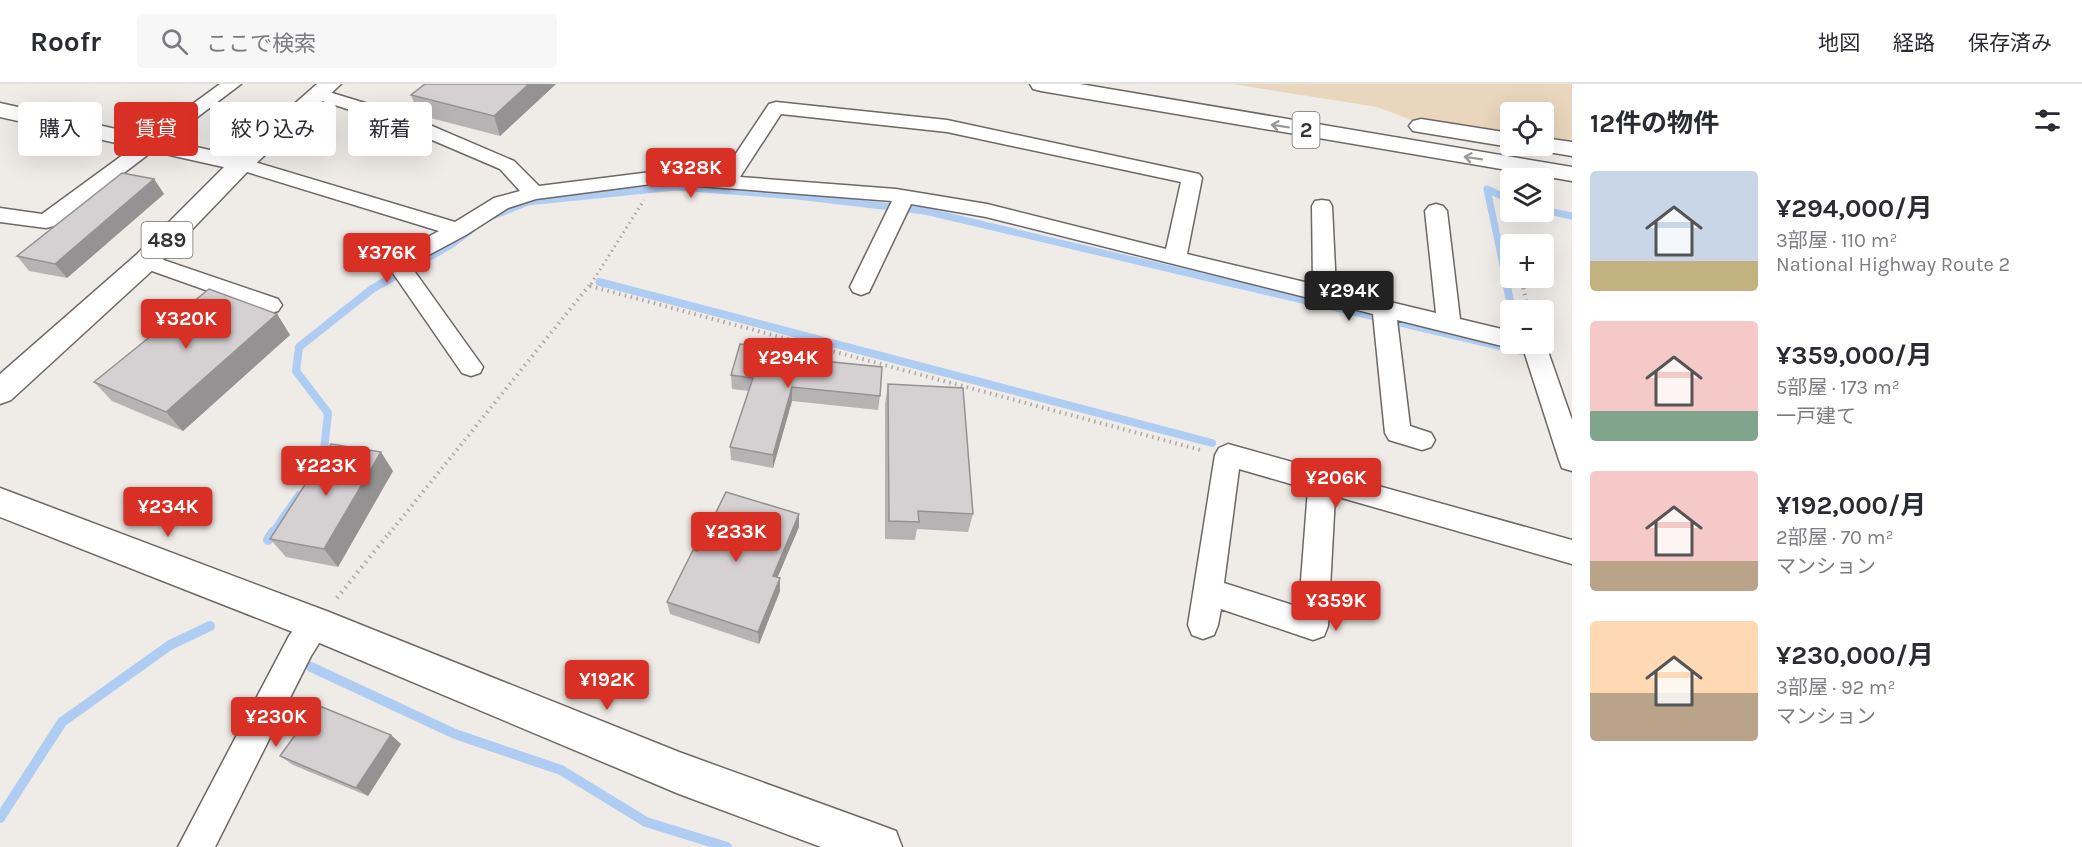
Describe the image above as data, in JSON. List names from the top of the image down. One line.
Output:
{"streets":{"main road":["2","489"]},"page":{"header":"Roofr","search":"ここで検索","nav":["地図","経路","保存済み"],"heading":"12件の物件","map_buttons":["+","−"],"chip":["購入","賃貸","絞り込み","新着"],"price":["¥328K","¥376K","¥294K","¥320K","¥294K","¥223K","¥206K","¥234K","¥233K","¥359K","¥192K","¥230K"],"list":[{"name":"¥294,000/月","note":"3部屋 · 110 m² · National Highway Route 2"},{"name":"¥359,000/月","note":"5部屋 · 173 m² · 一戸建て"},{"name":"¥192,000/月","note":"2部屋 · 70 m² · マンション"},{"name":"¥230,000/月","note":"3部屋 · 92 m² · マンション"}]}}
